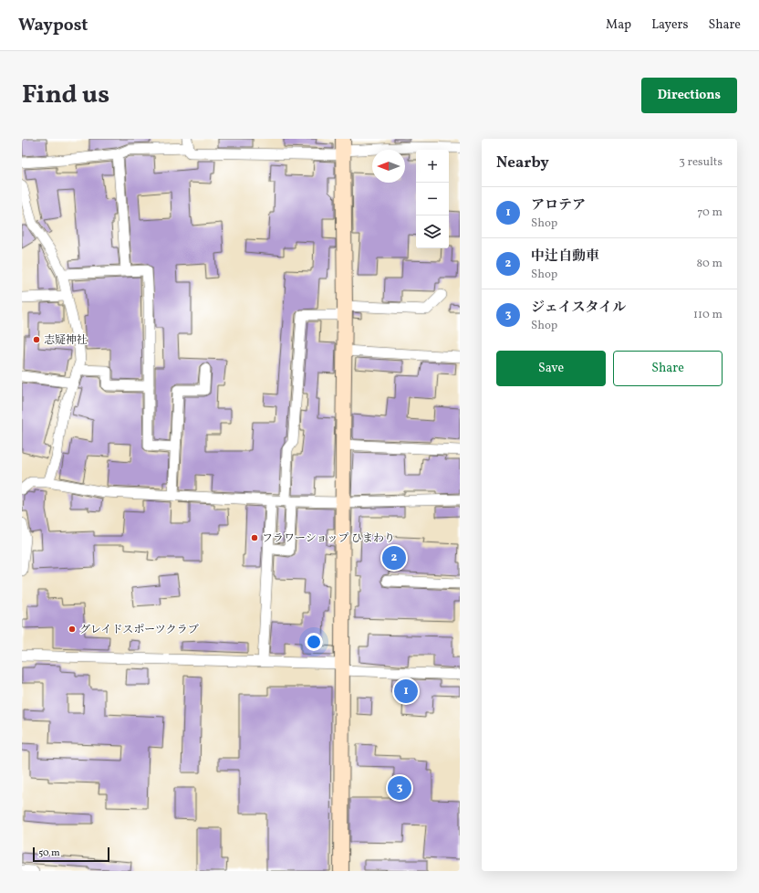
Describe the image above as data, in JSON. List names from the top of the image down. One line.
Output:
{"places":["志疑神社","フラワーショップ ひまわり","グレイドスポーツクラブ"],"scale_bar":"50 m","north":"left","page":{"header":"Waypost","nav":["Map","Layers","Share"],"title":"Find us","buttons":["Directions",["Save","Share"]],"heading":["Nearby","3 results"],"map_buttons":["+","−"],"list":[{"mark":"1","name":"アロテア","note":"Shop","value":"70 m"},{"mark":"2","name":"中辻自動車","note":"Shop","value":"80 m"},{"mark":"3","name":"ジェイスタイル","note":"Shop","value":"110 m"}],"pins":["2","1","3"],"scale":"50 m"}}
